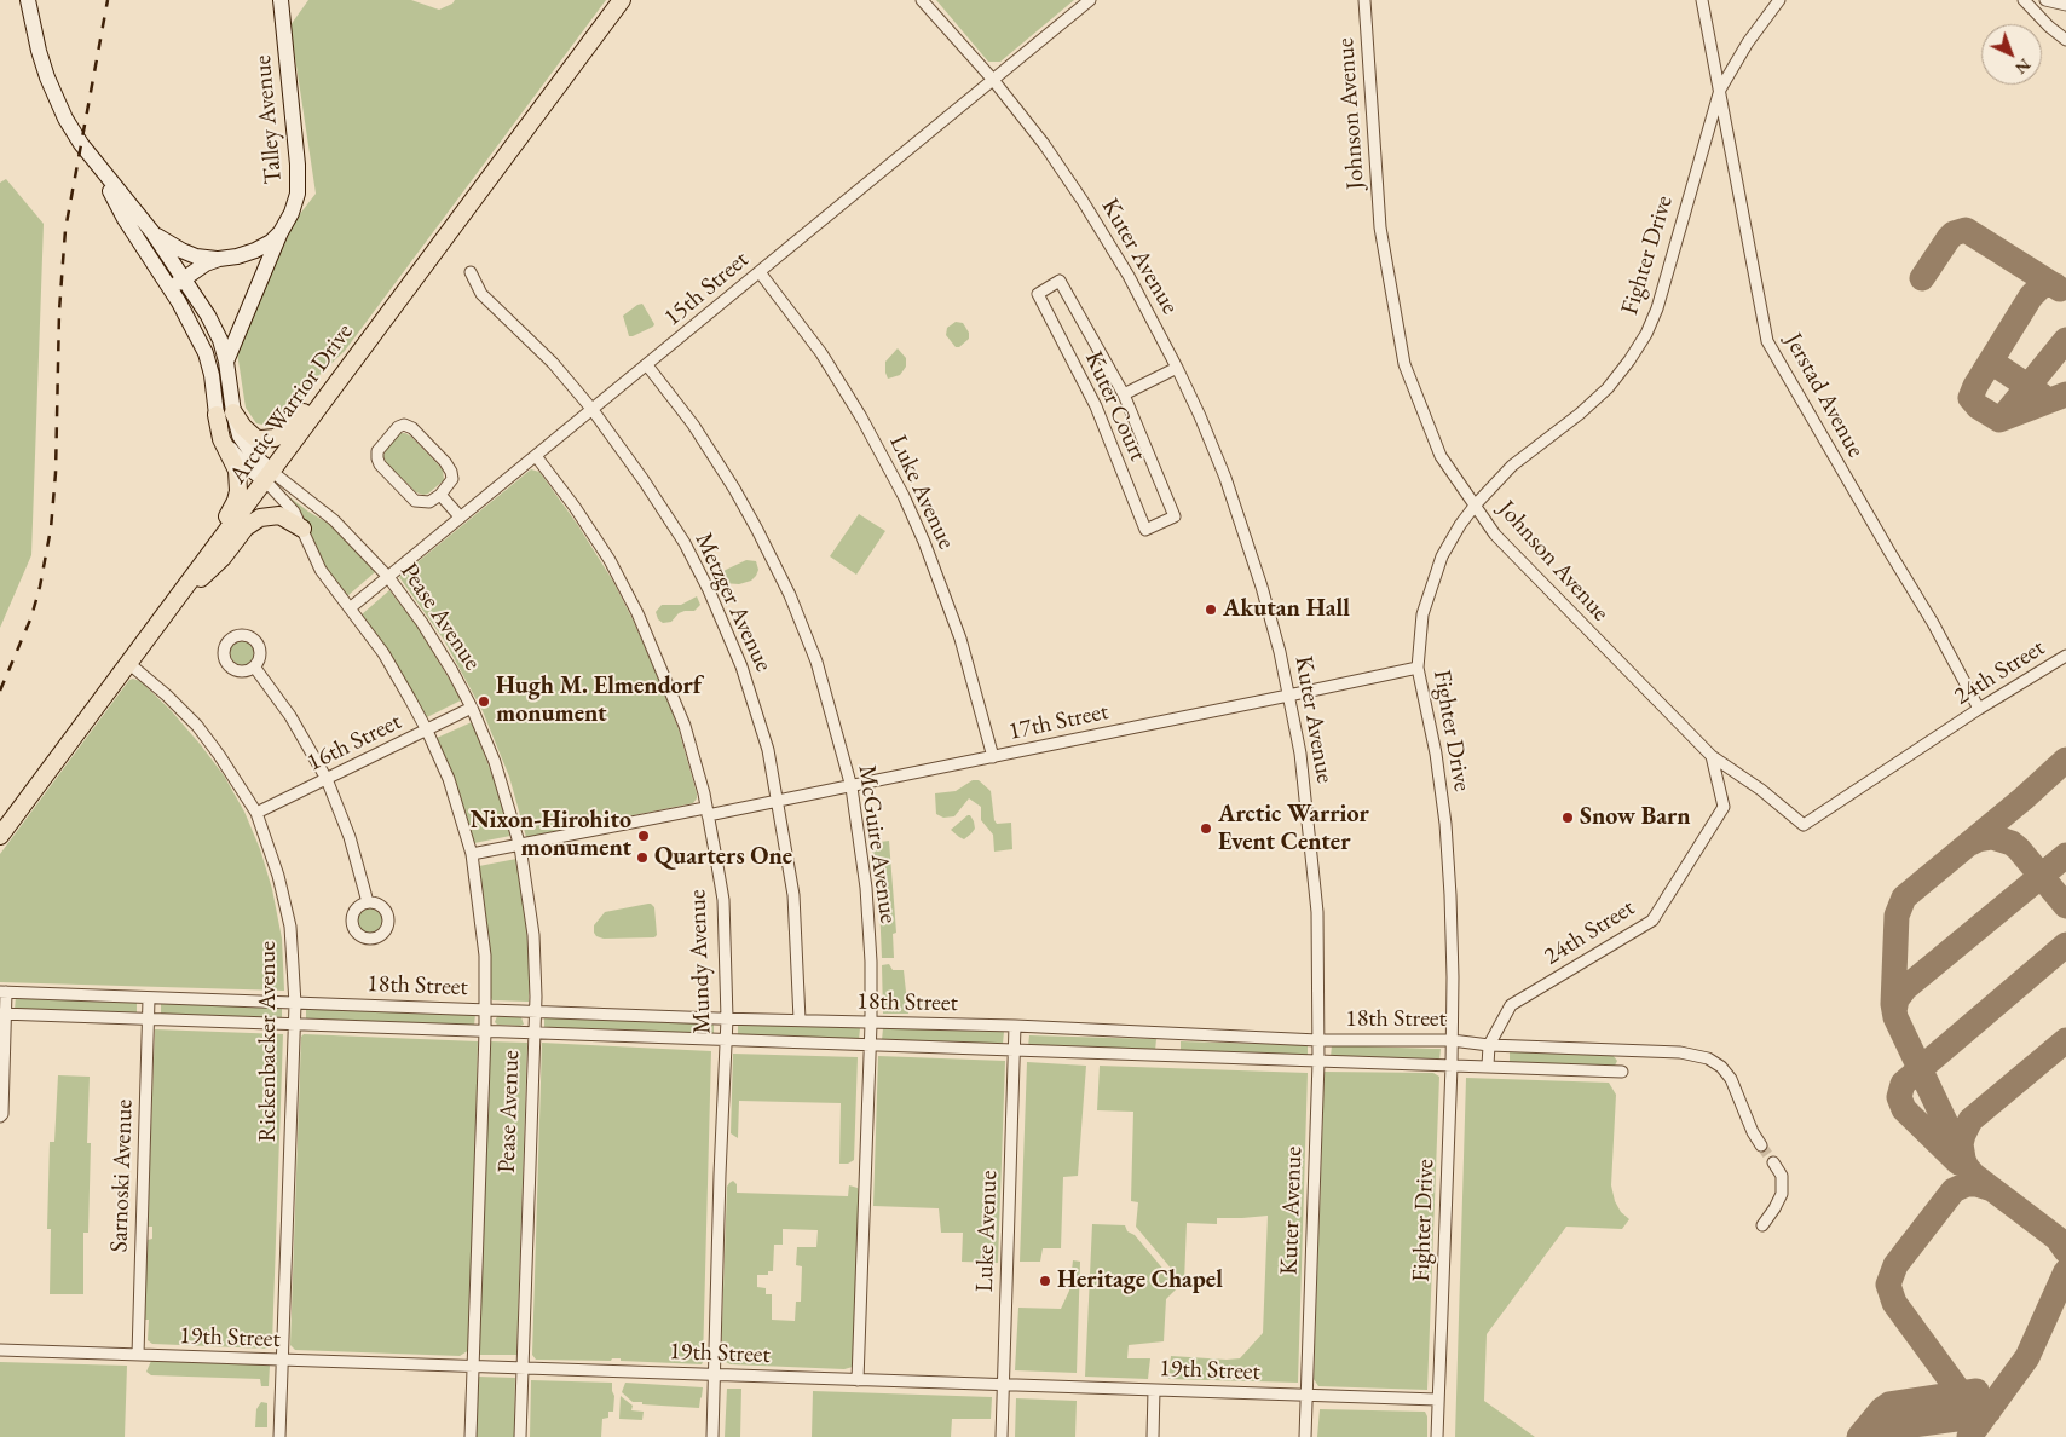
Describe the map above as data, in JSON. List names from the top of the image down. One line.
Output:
{"streets":{"main road":["Arctic Warrior Drive"],"street":["Johnson Avenue","Talley Avenue","Fighter Drive","Kuter Avenue","15th Street","Jerstad Avenue","Kuter Court","Luke Avenue","Metzger Avenue","Pease Avenue","24th Street","17th Street","16th Street","McGuire Avenue","Mundy Avenue","18th Street","Rickenbacker Avenue","Sarnoski Avenue","19th Street"]},"crossings":[["Johnson Avenue","Fighter Drive"],["Johnson Avenue","24th Street"],["Talley Avenue","Pease Avenue"],["Fighter Drive","Jerstad Avenue"],["Fighter Drive","17th Street"],["Fighter Drive","18th Street"],["Fighter Drive","19th Street"],["Kuter Avenue","15th Street"],["Kuter Avenue","Kuter Court"],["Kuter Avenue","17th Street"],["Kuter Avenue","18th Street"],["Kuter Avenue","19th Street"],["15th Street","Luke Avenue"],["15th Street","Metzger Avenue"],["15th Street","Pease Avenue"],["15th Street","McGuire Avenue"],["15th Street","Mundy Avenue"],["Jerstad Avenue","24th Street"],["Arctic Warrior Drive","Pease Avenue"],["Arctic Warrior Drive","Rickenbacker Avenue"],["Luke Avenue","17th Street"],["Luke Avenue","18th Street"],["Luke Avenue","19th Street"],["Metzger Avenue","17th Street"],["Metzger Avenue","18th Street"],["Pease Avenue","17th Street"],["Pease Avenue","16th Street"],["Pease Avenue","18th Street"],["Pease Avenue","19th Street"],["24th Street","18th Street"],["17th Street","McGuire Avenue"],["17th Street","Mundy Avenue"],["16th Street","Rickenbacker Avenue"],["McGuire Avenue","18th Street"],["McGuire Avenue","19th Street"],["Mundy Avenue","18th Street"],["Mundy Avenue","19th Street"],["18th Street","Rickenbacker Avenue"],["18th Street","Sarnoski Avenue"],["Rickenbacker Avenue","19th Street"],["Sarnoski Avenue","19th Street"]],"places":["Akutan Hall","Hugh M. Elmendorf monument","Snow Barn","Arctic Warrior Event Center","Nixon-Hirohito monument","Quarters One","Heritage Chapel"],"north":"bottom right"}
